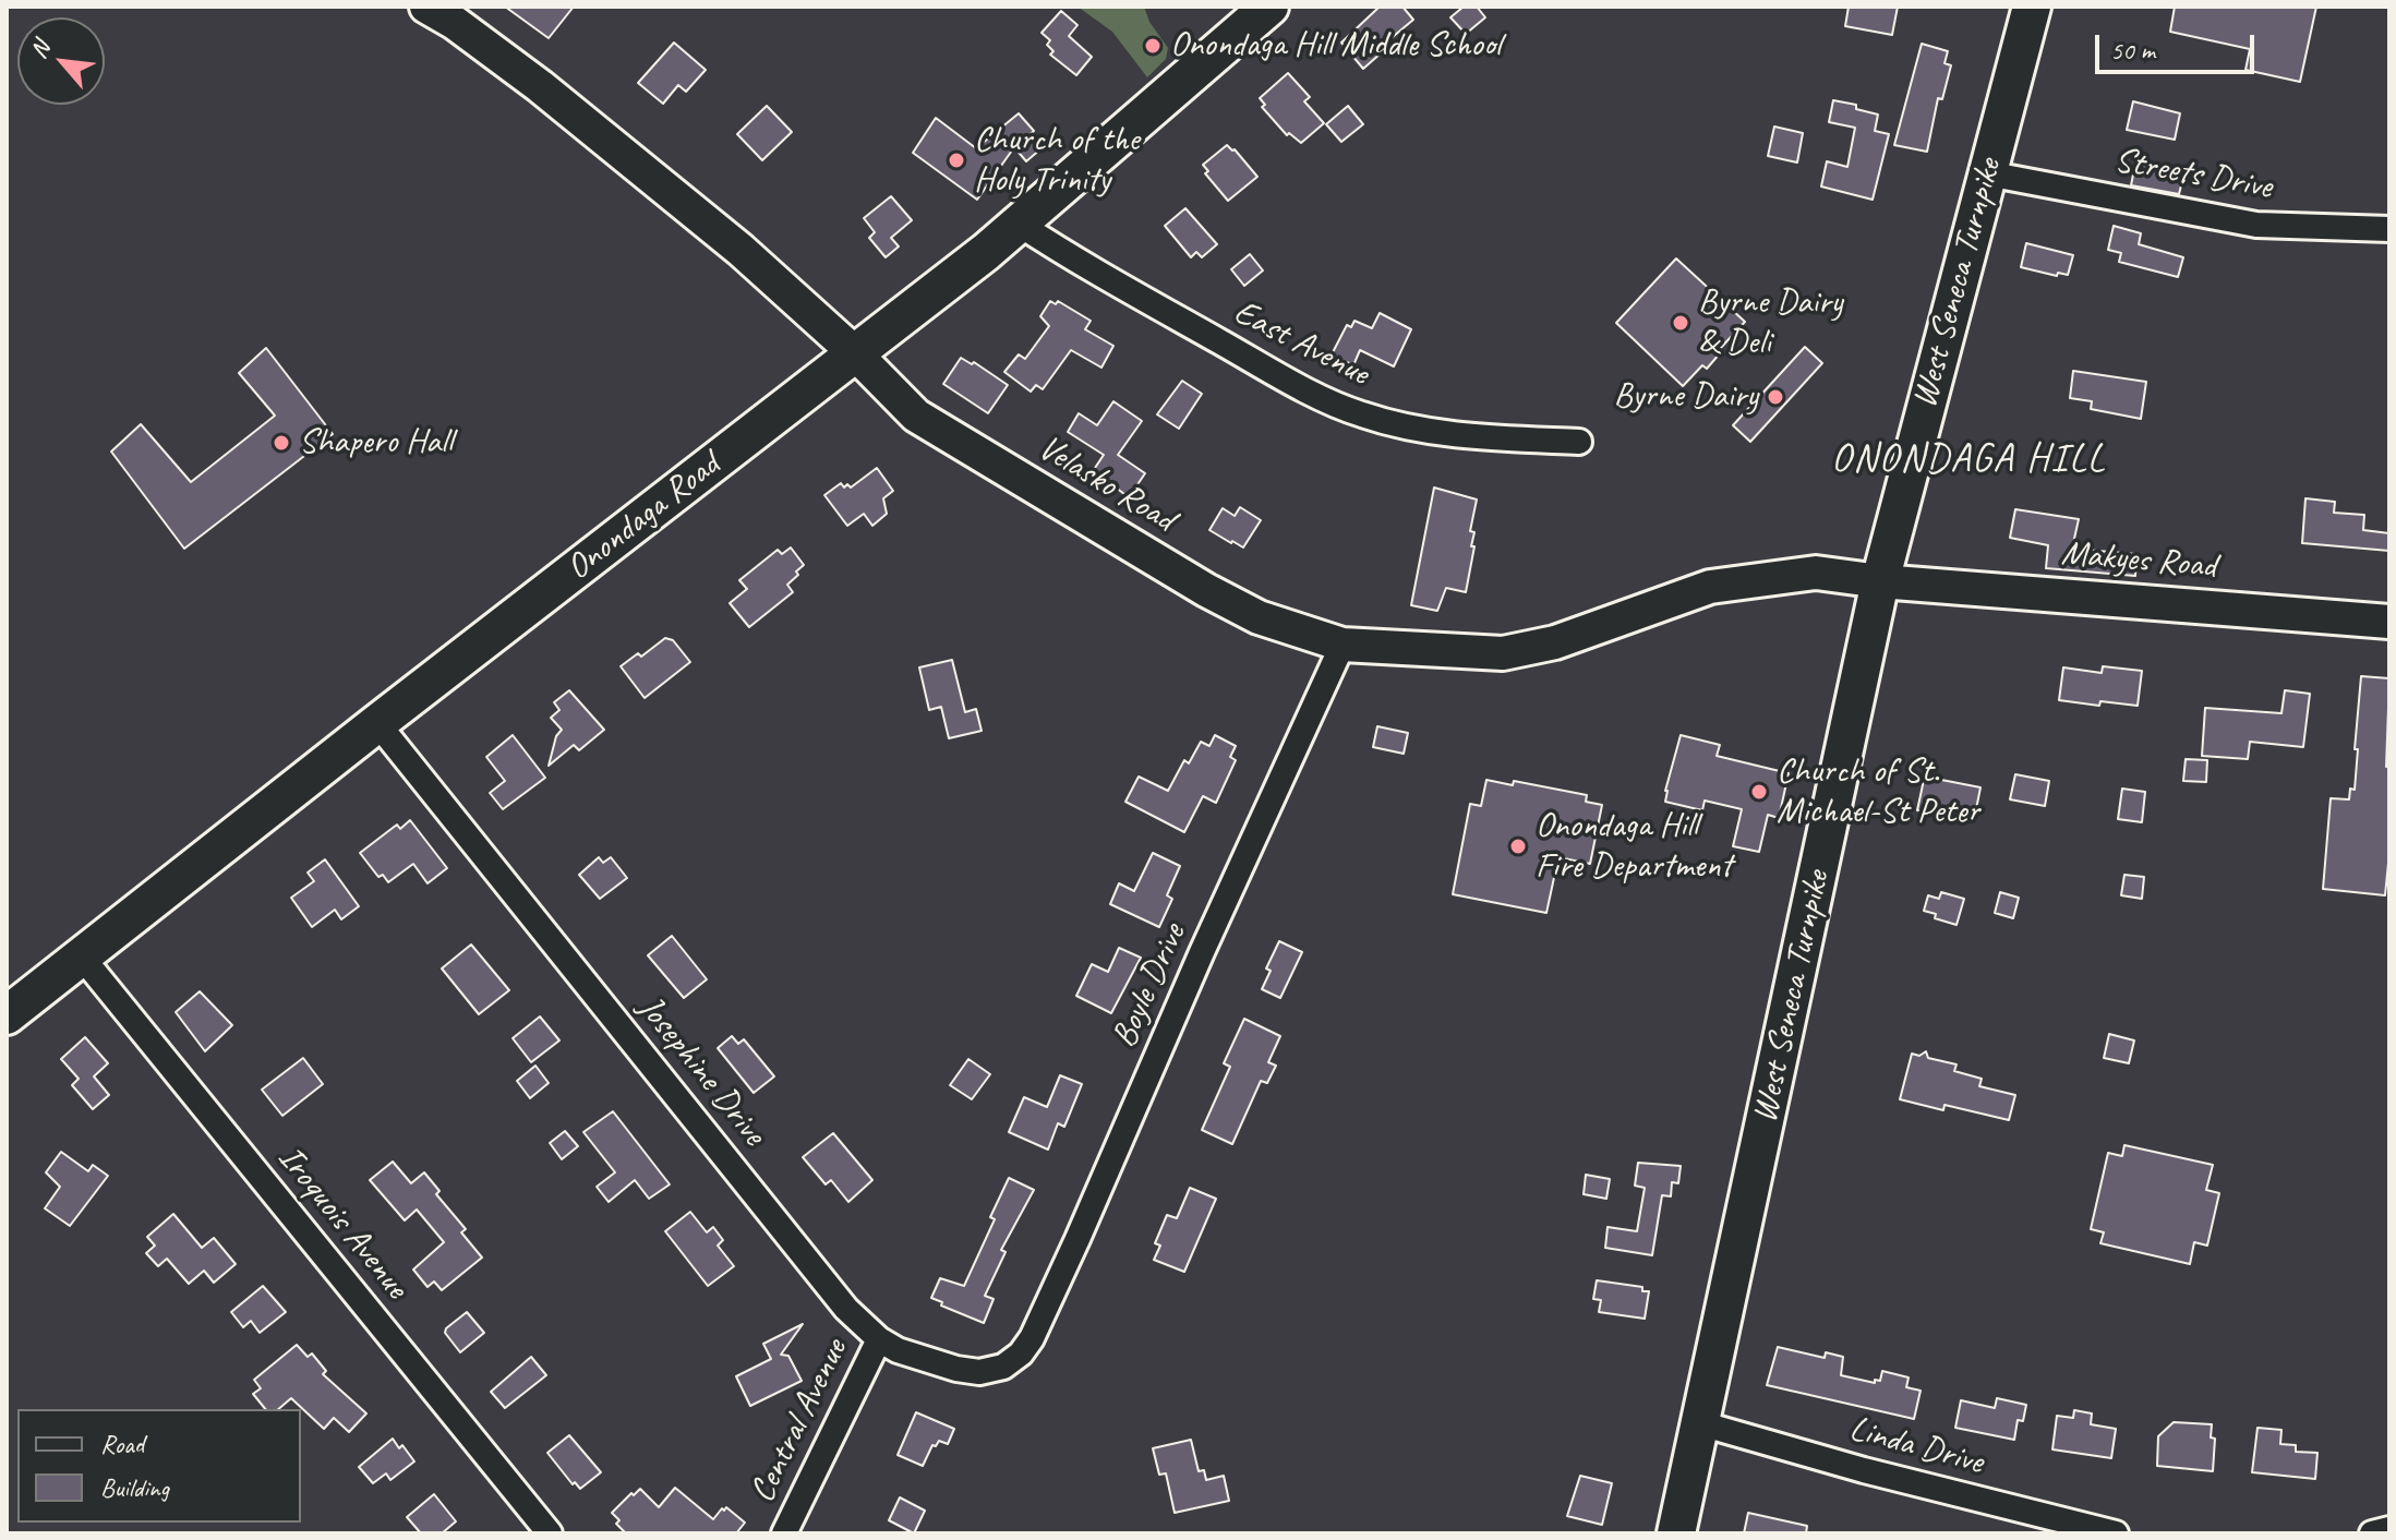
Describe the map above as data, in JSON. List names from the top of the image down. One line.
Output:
{"streets":{"main road":["West Seneca Turnpike","Onondaga Road"],"street":["Streets Drive","East Avenue","Velasko Road","Makyes Road","Boyle Drive","Josephine Drive","Iroquois Avenue","Central Avenue","Linda Drive"]},"crossings":[["Streets Drive","West Seneca Turnpike"],["West Seneca Turnpike","Velasko Road"],["West Seneca Turnpike","Makyes Road"],["West Seneca Turnpike","Linda Drive"],["East Avenue","Onondaga Road"],["Velasko Road","Onondaga Road"],["Velasko Road","Makyes Road"],["Velasko Road","Boyle Drive"],["Onondaga Road","Josephine Drive"],["Onondaga Road","Iroquois Avenue"],["Boyle Drive","Josephine Drive"],["Josephine Drive","Central Avenue"]],"districts":["ONONDAGA HILL"],"places":["Onondaga Hill Middle School","Church of the Holy Trinity","Byrne Dairy & Deli","Byrne Dairy","Shapero Hall","Church of St. Michael-St Peter","Onondaga Hill Fire Department"],"legend":["Road","Building"],"scale_bar":"50 m","north":"top left"}
